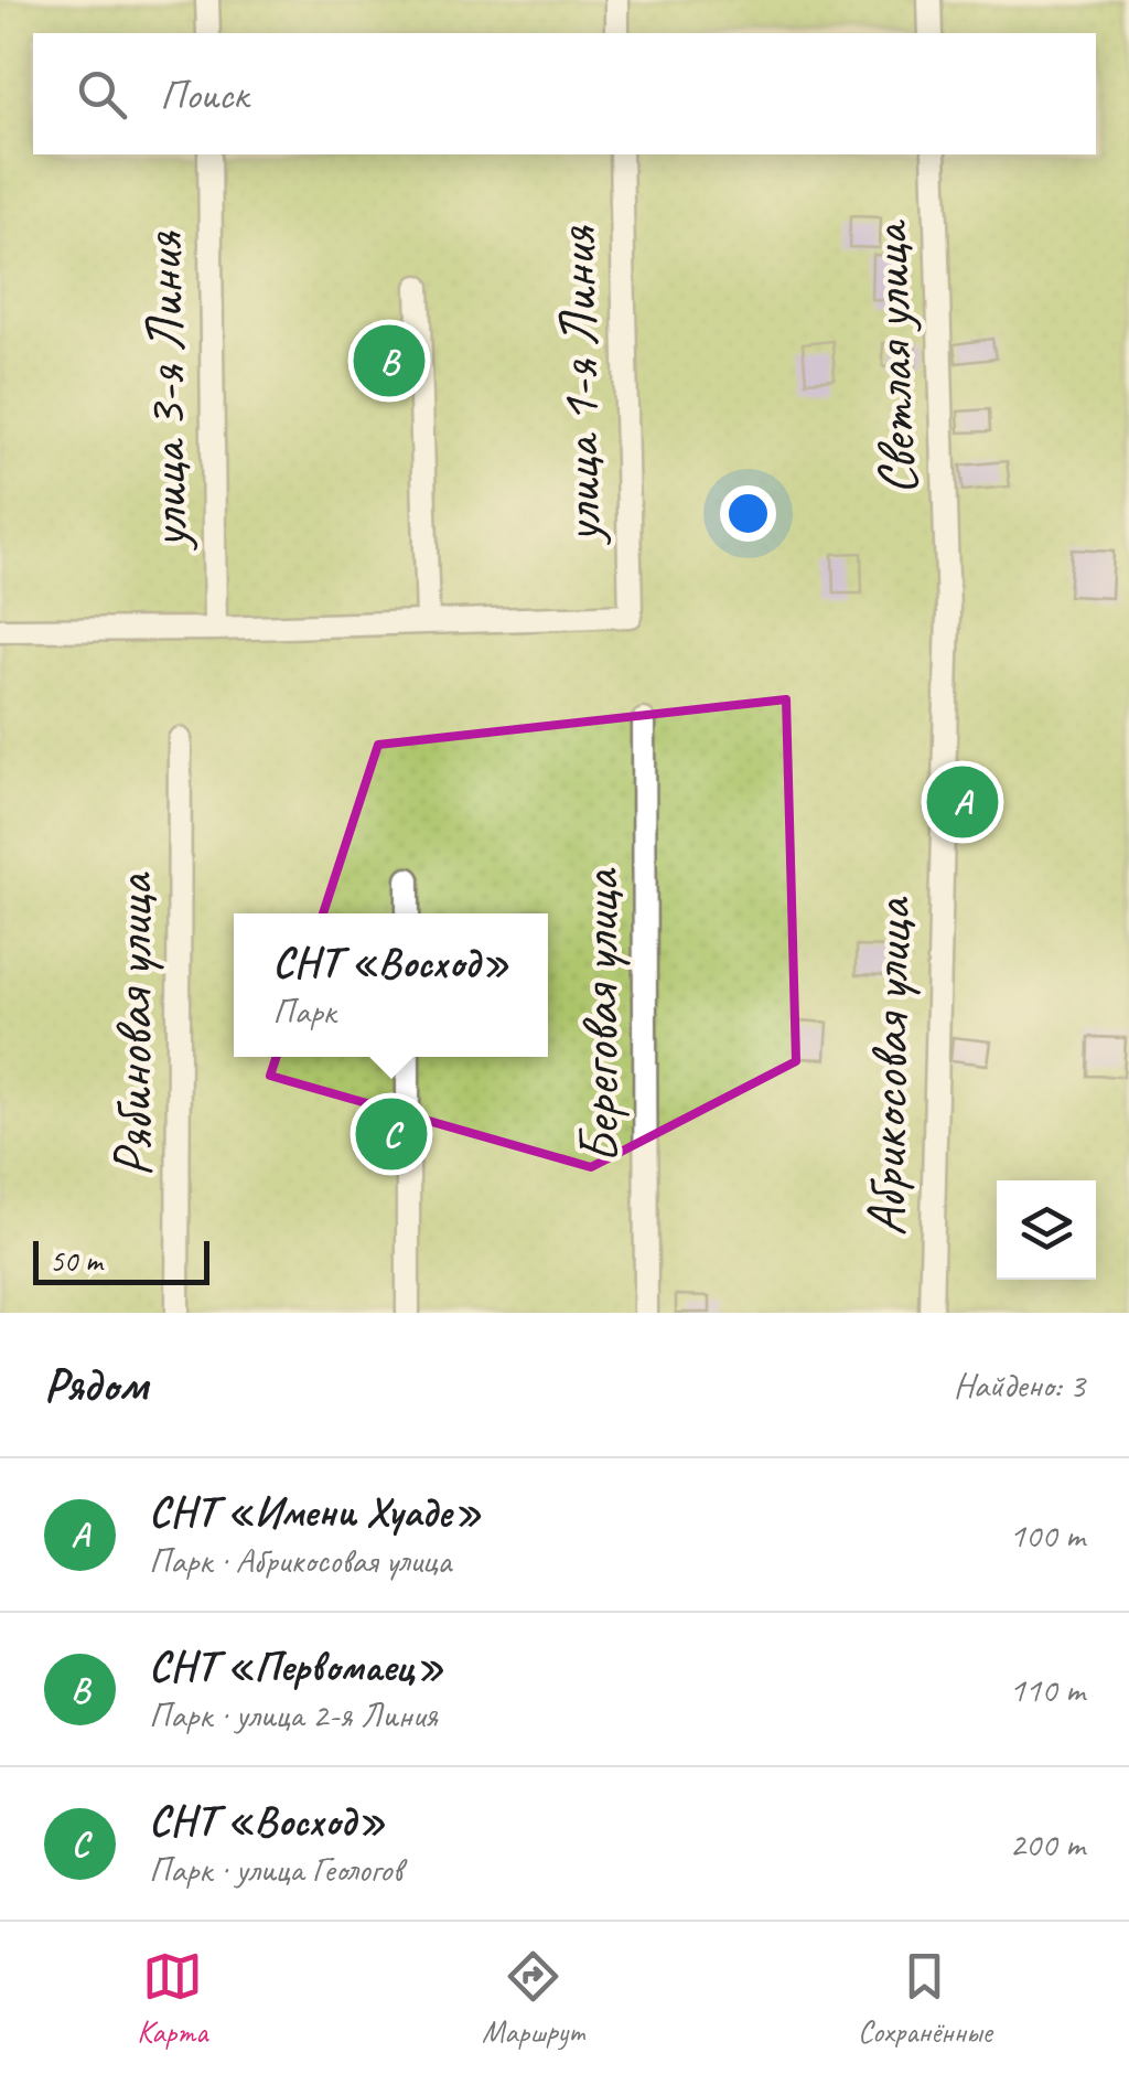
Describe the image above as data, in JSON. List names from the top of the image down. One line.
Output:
{"streets":{"street":["Светлая улица","улица 1-я Линия","улица 3-я Линия","Береговая улица","Рябиновая улица","Абрикосовая улица"]},"crossings":[["Светлая улица","Абрикосовая улица"]],"scale_bar":"50 m","page":{"search":"Поиск","pins":["B","A","C"],"popup":["СНТ «Восход»","Парк"],"scale":"50 m","heading":["Рядом","Найдено: 3"],"list":[{"mark":"A","name":"СНТ «Имени Хуаде»","note":"Парк · Абрикосовая улица","value":"100 m"},{"mark":"B","name":"СНТ «Первомаец»","note":"Парк · улица 2-я Линия","value":"110 m"},{"mark":"C","name":"СНТ «Восход»","note":"Парк · улица Геологов","value":"200 m"}],"nav":["Карта","Маршрут","Сохранённые"]}}
